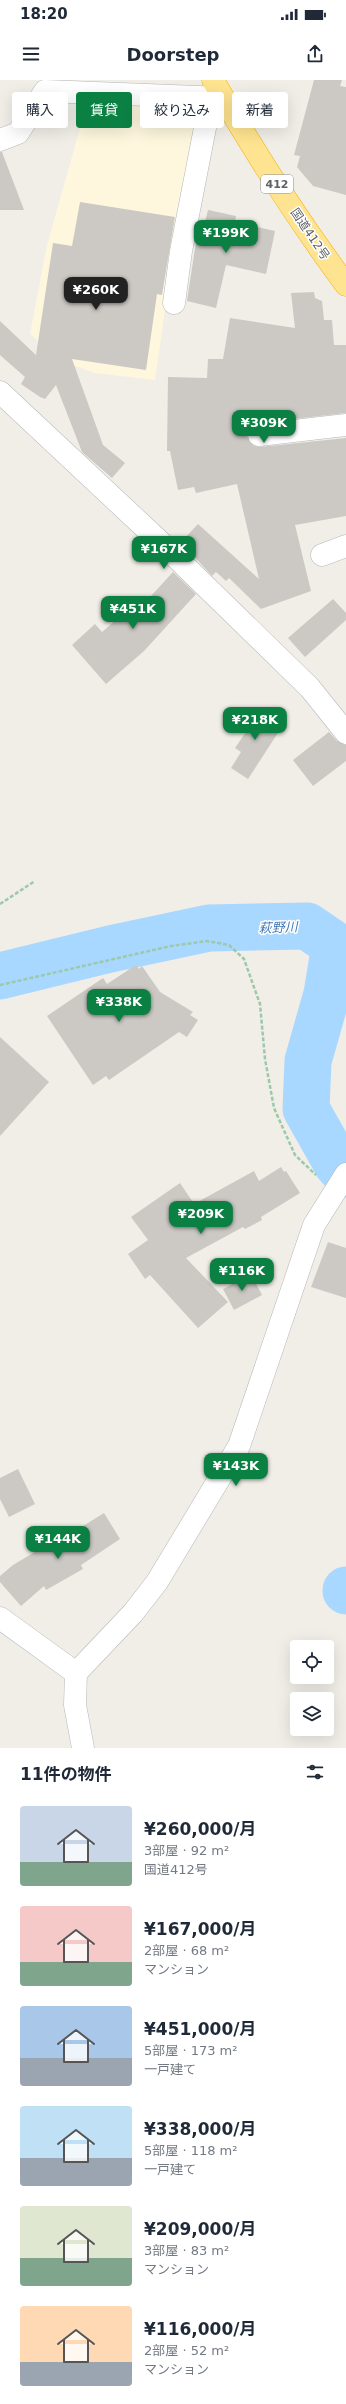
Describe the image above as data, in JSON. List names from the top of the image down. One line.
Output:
{"streets":{"highway":["412","国道412号"]},"water":["萩野川"],"page":{"status":"18:20","header":"Doorstep","chip":["購入","賃貸","絞り込み","新着"],"price":["¥199K","¥260K","¥309K","¥167K","¥451K","¥218K","¥338K","¥209K","¥116K","¥143K","¥144K"],"heading":"11件の物件","list":[{"name":"¥260,000/月","note":"3部屋 · 92 m² · 国道412号"},{"name":"¥167,000/月","note":"2部屋 · 68 m² · マンション"},{"name":"¥451,000/月","note":"5部屋 · 173 m² · 一戸建て"},{"name":"¥338,000/月","note":"5部屋 · 118 m² · 一戸建て"},{"name":"¥209,000/月","note":"3部屋 · 83 m² · マンション"},{"name":"¥116,000/月","note":"2部屋 · 52 m² · マンション"}]}}
